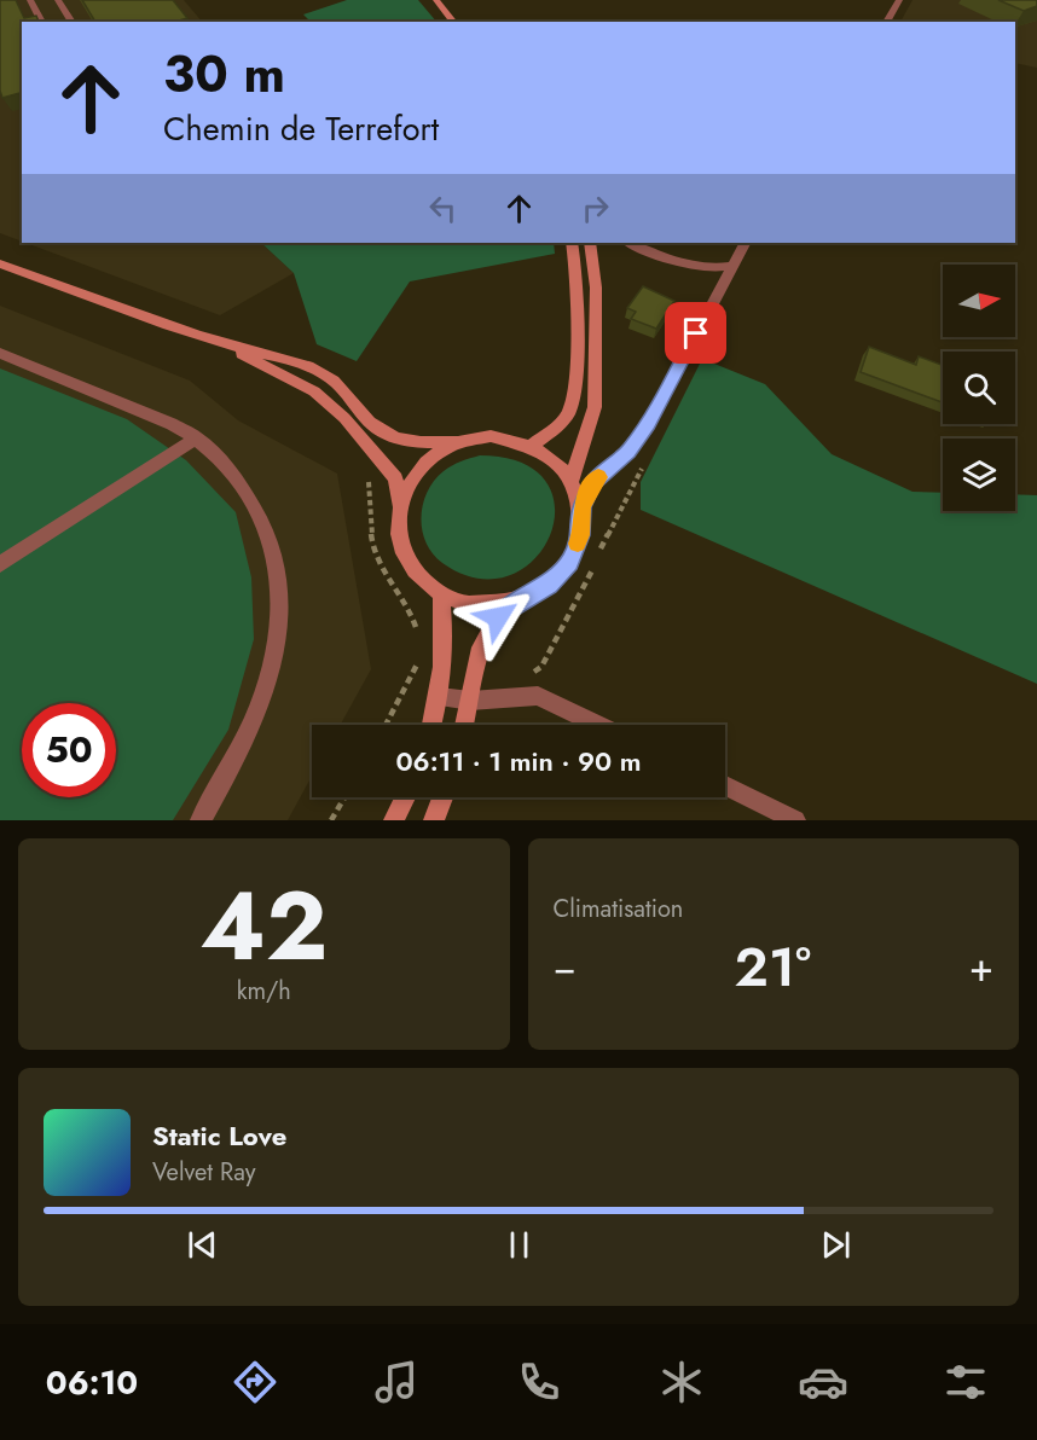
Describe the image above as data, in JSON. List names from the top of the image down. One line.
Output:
{"north":"right","page":{"turn":["30 m","Chemin de Terrefort"],"limit":"50","trip":"06:11 · 1 min · 90 m","tile":[["42","km/h"],"Climatisation"],"heat":["−","21°","+"],"song":["Static Love","Velvet Ray"],"tabs":"06:10"}}
